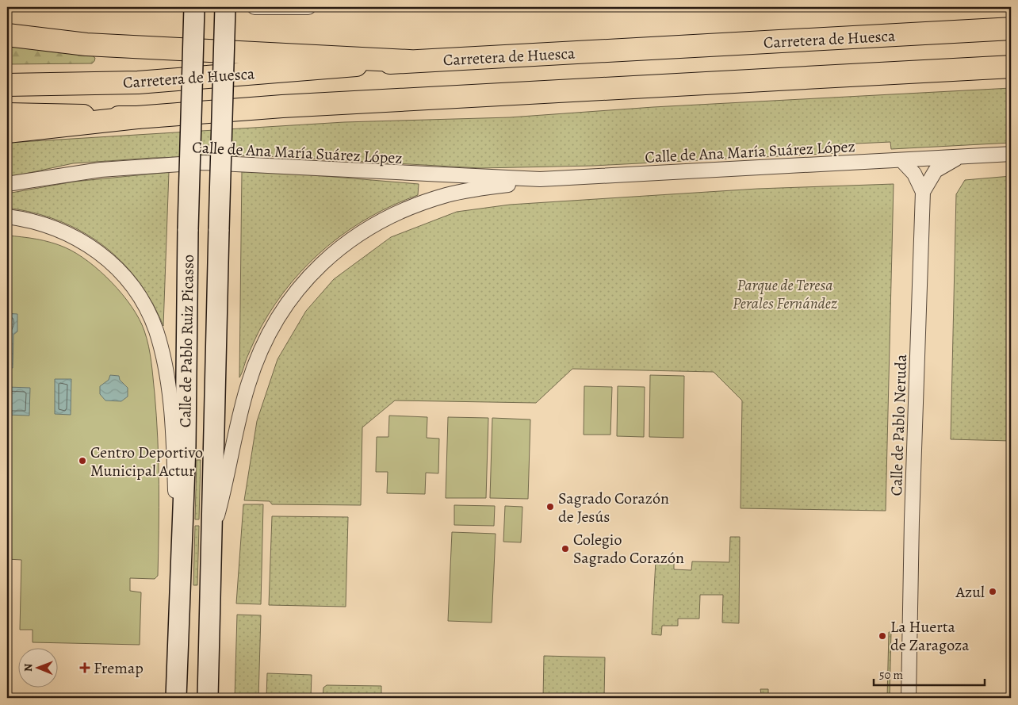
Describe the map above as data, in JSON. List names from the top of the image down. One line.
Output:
{"streets":{"highway":["Carretera de Huesca"],"main road":["Calle de Pablo Ruiz Picasso"],"street":["Calle de Ana María Suárez López","Calle de Pablo Neruda"]},"crossings":[["Calle de Ana María Suárez López","Calle de Pablo Ruiz Picasso"],["Calle de Ana María Suárez López","Calle de Pablo Neruda"]],"parks":["Parque de Teresa Perales Fernández"],"places":{"other":["Centro Deportivo Municipal Actur","Sagrado Corazón de Jesús","Colegio Sagrado Corazón","Azul","La Huerta de Zaragoza"],"health":["Fremap"]},"scale_bar":"50 m","north":"left"}
